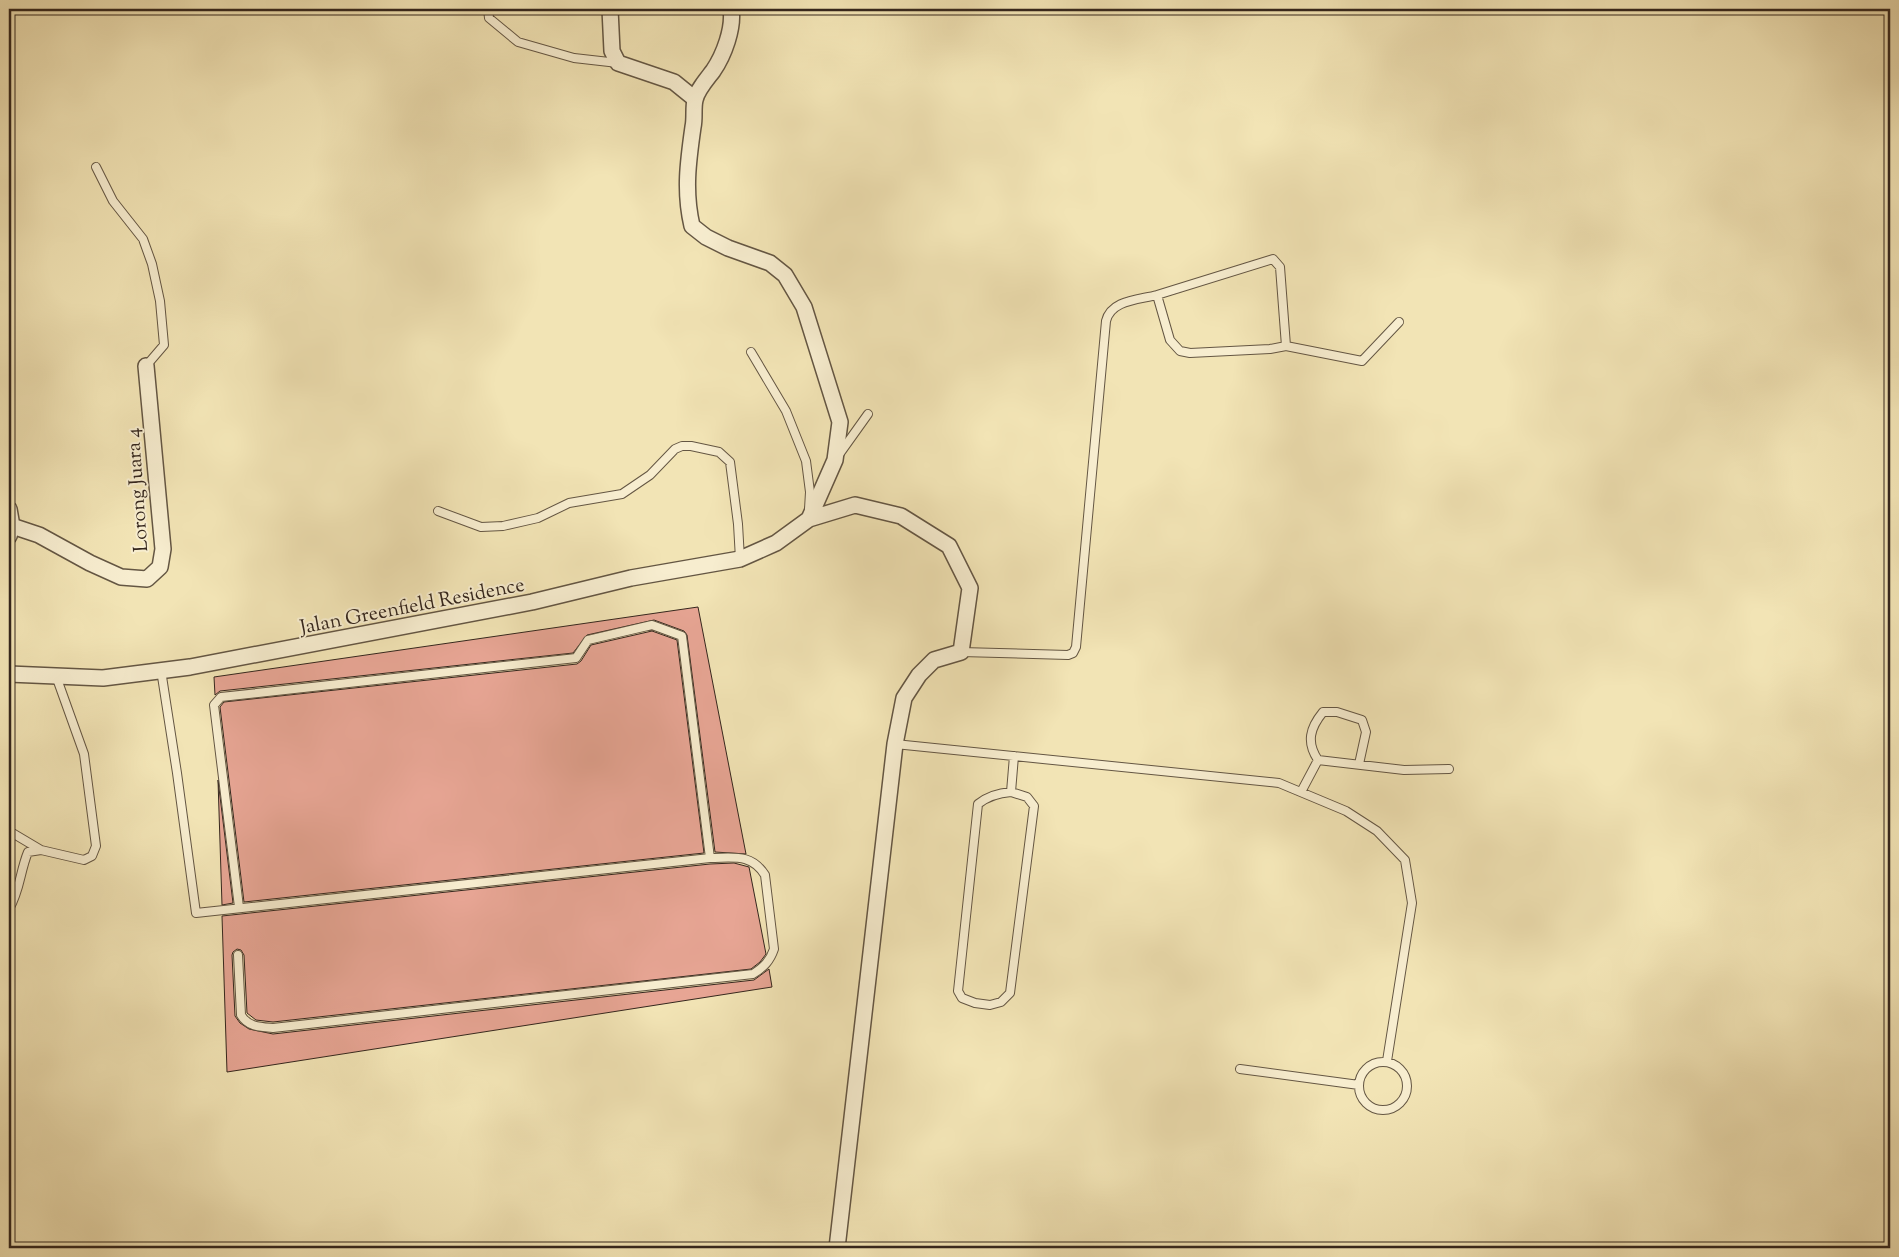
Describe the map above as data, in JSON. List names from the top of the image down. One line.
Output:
{"streets":{"street":["Lorong Juara 4","Jalan Greenfield Residence"]}}
